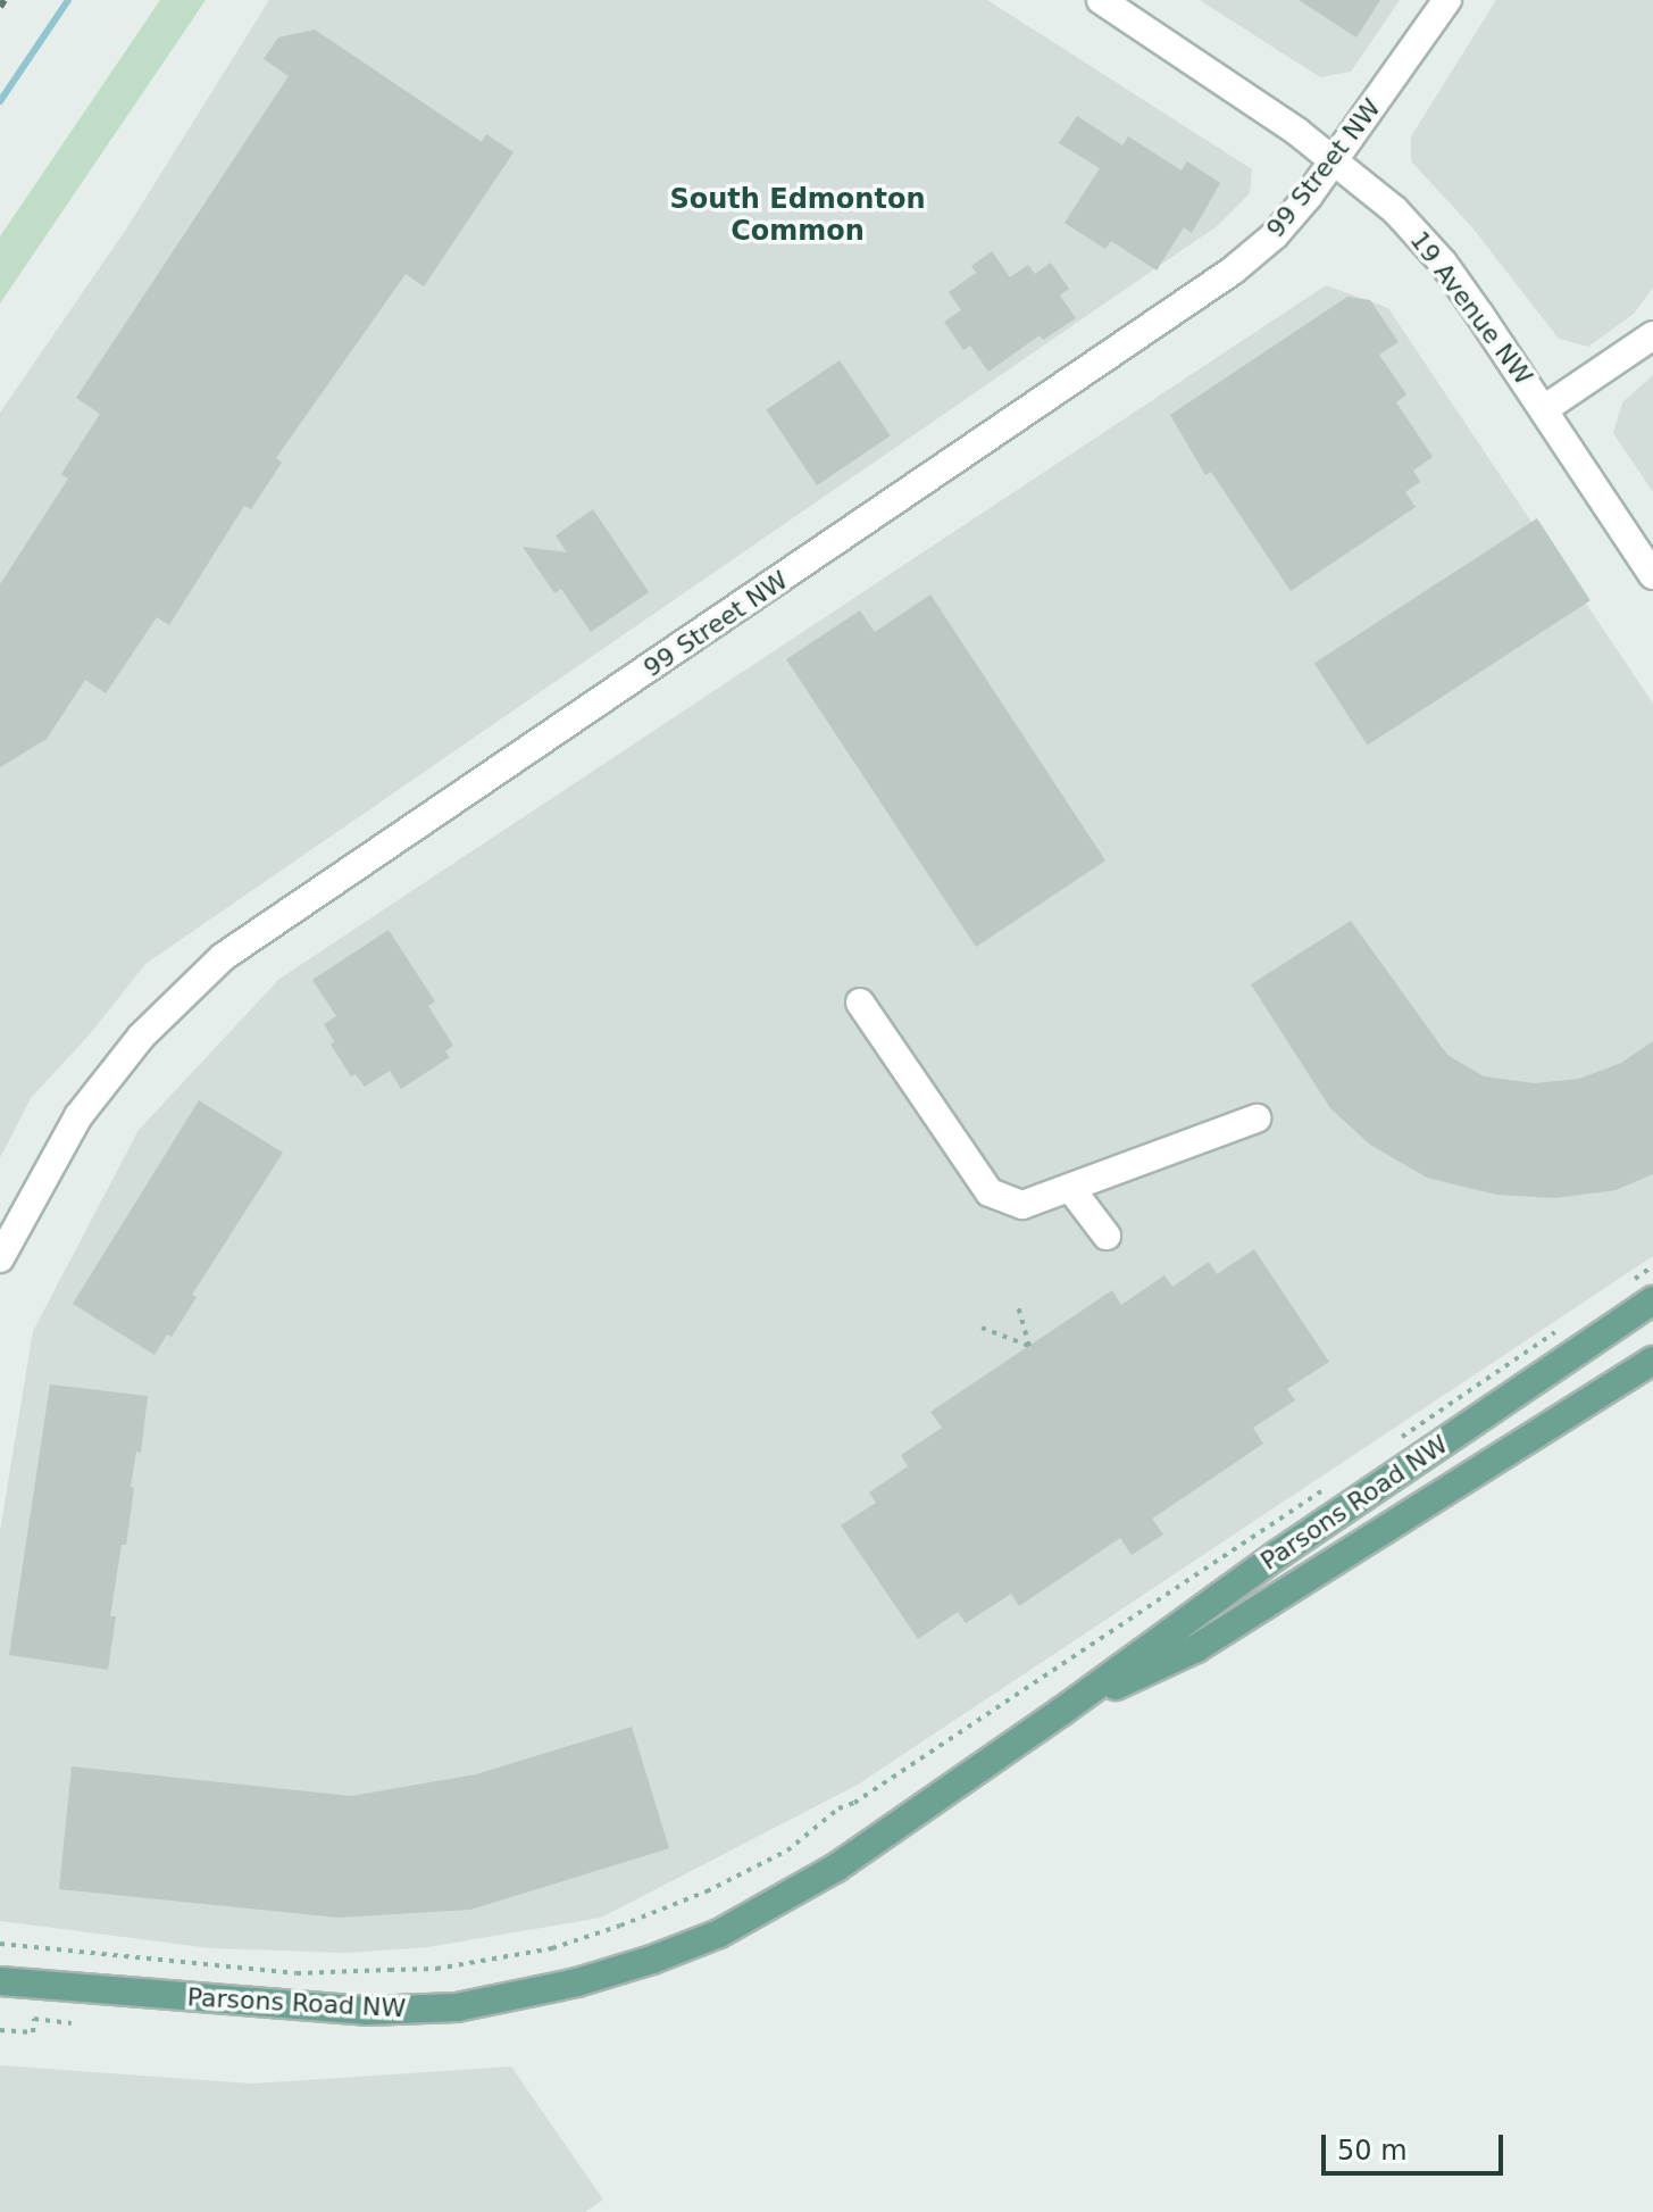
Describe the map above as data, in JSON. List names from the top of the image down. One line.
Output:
{"streets":{"main road":["Parsons Road NW"],"street":["99 Street NW","19 Avenue NW"]},"crossings":[["99 Street NW","19 Avenue NW"]],"districts":["South Edmonton Common"],"scale_bar":"50 m"}
